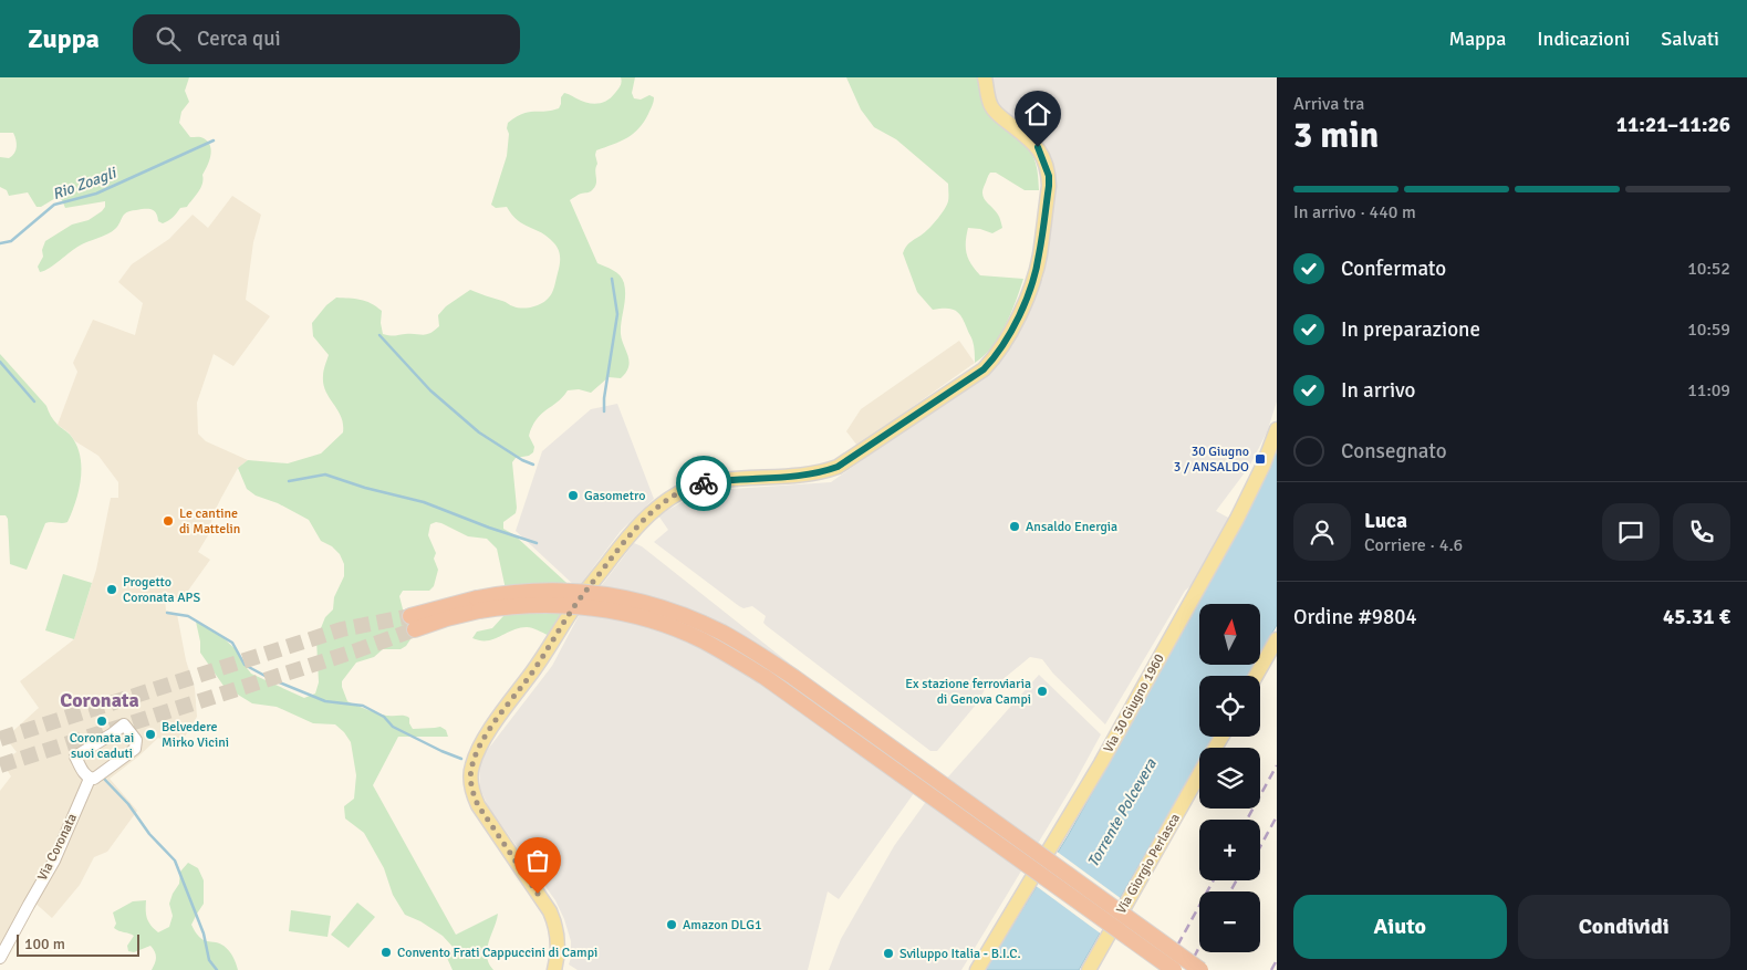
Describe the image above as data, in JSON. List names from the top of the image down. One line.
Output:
{"streets":{"main road":["Via 30 Giugno 1960","Via Giorgio Perlasca"],"street":["Via Coronata"]},"districts":["Coronata"],"water":["Rio Zoagli","Torrente Polcevera"],"places":{"transit":["30 Giugno 3 / ANSALDO"],"other":["Gasometro","Le cantine di Mattelin","Ansaldo Energia","Progetto Coronata APS","Ex stazione ferroviaria di Genova Campi","Coronata ai suoi caduti","Belvedere Mirko Vicini","Amazon DLG1","Convento Frati Cappuccini di Campi","Sviluppo Italia - B.I.C."]},"scale_bar":"100 m","north":"top","page":{"header":"Zuppa","search":"Cerca qui","nav":["Mappa","Indicazioni","Salvati"],"heading":["3 min","Arriva tra","11:21–11:26"],"panel":["Luca","Corriere · 4.6","Ordine #9804","45.31 €"],"bar":"In arrivo · 440 m","list":[["Confermato","10:52"],["In preparazione","10:59"],["In arrivo","11:09"],"Consegnato"],"map_buttons":["+","−"],"buttons":["Aiuto","Condividi"],"scale":"100 m"}}
